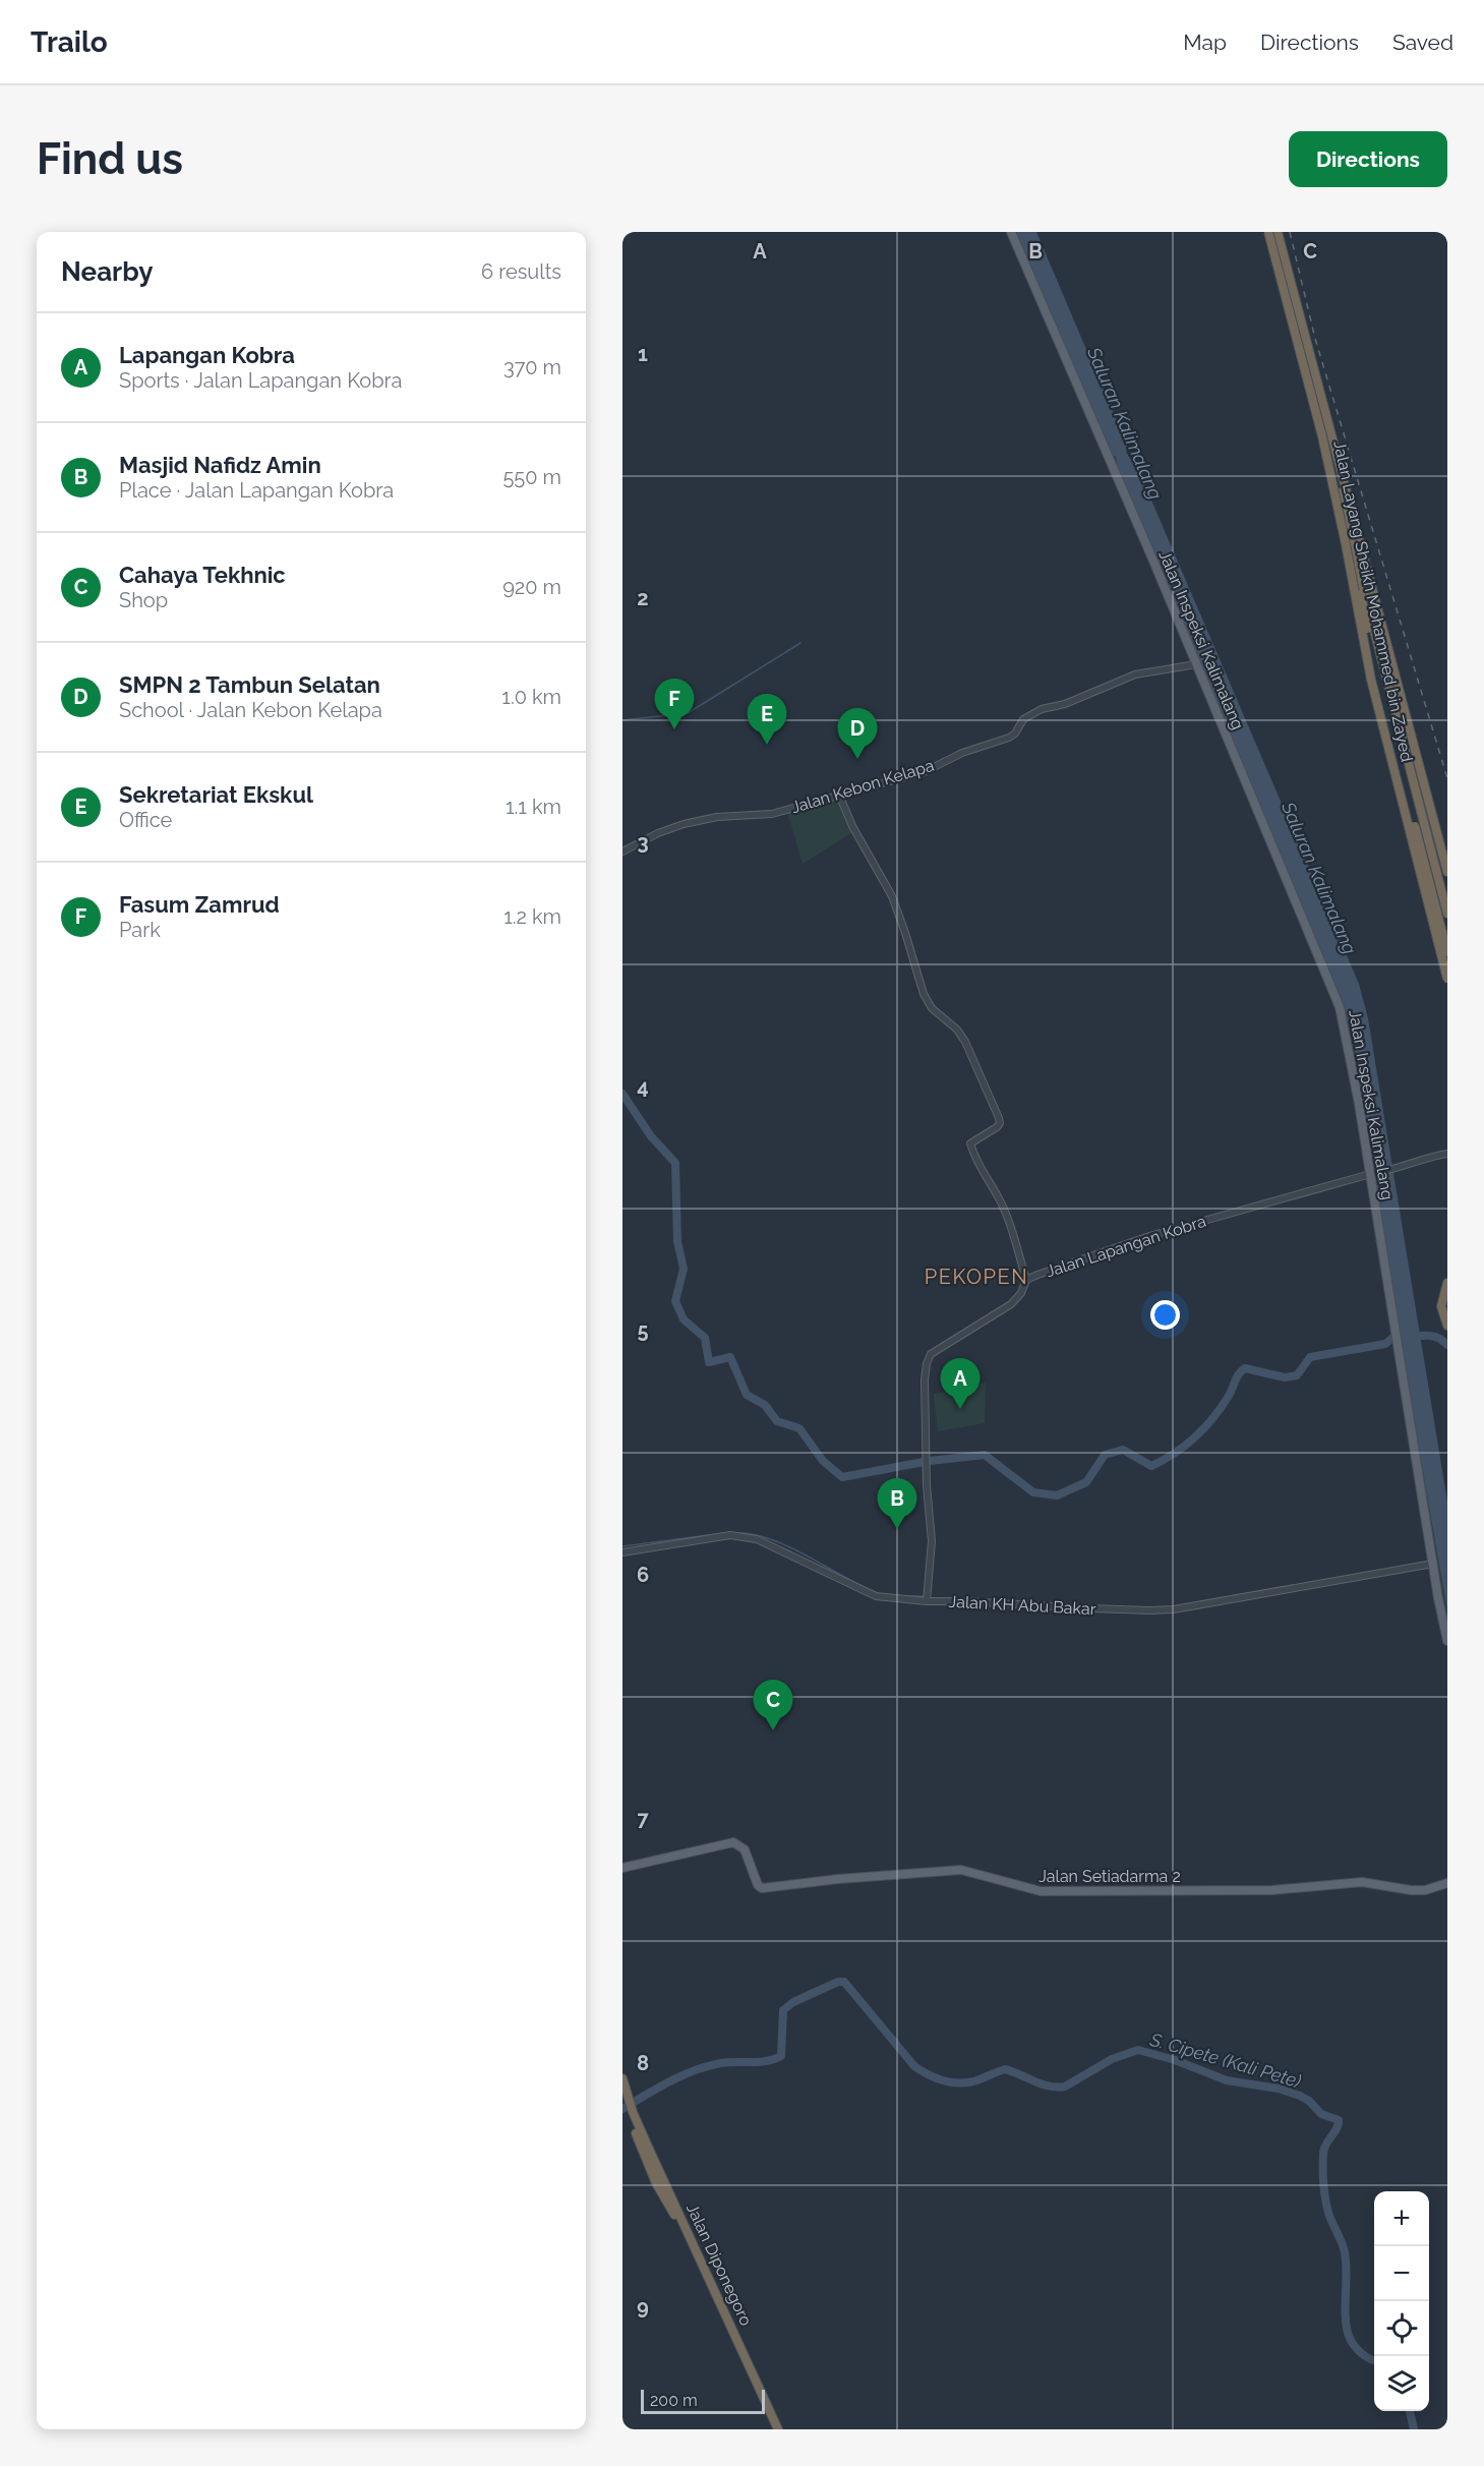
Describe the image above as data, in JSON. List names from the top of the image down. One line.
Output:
{"streets":{"highway":["Jalan Layang Sheikh Mohammed bin Zayed","Jalan Diponegoro"],"main road":["Jalan Inspeksi Kalimalang","Jalan Setiadarma 2"],"street":["Jalan Kebon Kelapa","Jalan Lapangan Kobra","Jalan KH Abu Bakar"]},"crossings":[["Jalan Inspeksi Kalimalang","Jalan Kebon Kelapa"],["Jalan Inspeksi Kalimalang","Jalan Lapangan Kobra"],["Jalan Inspeksi Kalimalang","Jalan KH Abu Bakar"],["Jalan Lapangan Kobra","Jalan KH Abu Bakar"]],"districts":["PEKOPEN"],"water":["Saluran Kalimalang","S. Cipete (Kali Pete)"],"scale_bar":"200 m","page":{"header":"Trailo","nav":["Map","Directions","Saved"],"buttons":"Directions","title":"Find us","heading":["Nearby","6 results"],"list":[{"mark":"A","name":"Lapangan Kobra","note":"Sports · Jalan Lapangan Kobra","value":"370 m"},{"mark":"B","name":"Masjid Nafidz Amin","note":"Place · Jalan Lapangan Kobra","value":"550 m"},{"mark":"C","name":"Cahaya Tekhnic","note":"Shop","value":"920 m"},{"mark":"D","name":"SMPN 2 Tambun Selatan","note":"School · Jalan Kebon Kelapa","value":"1.0 km"},{"mark":"E","name":"Sekretariat Ekskul","note":"Office","value":"1.1 km"},{"mark":"F","name":"Fasum Zamrud","note":"Park","value":"1.2 km"}],"pins":["F","E","D","A","B","C"],"map_buttons":["+","−"],"scale":"200 m"},"grid":{"columns":["A","B","C"],"rows":["1","2","3","4","5","6","7","8","9"]}}
